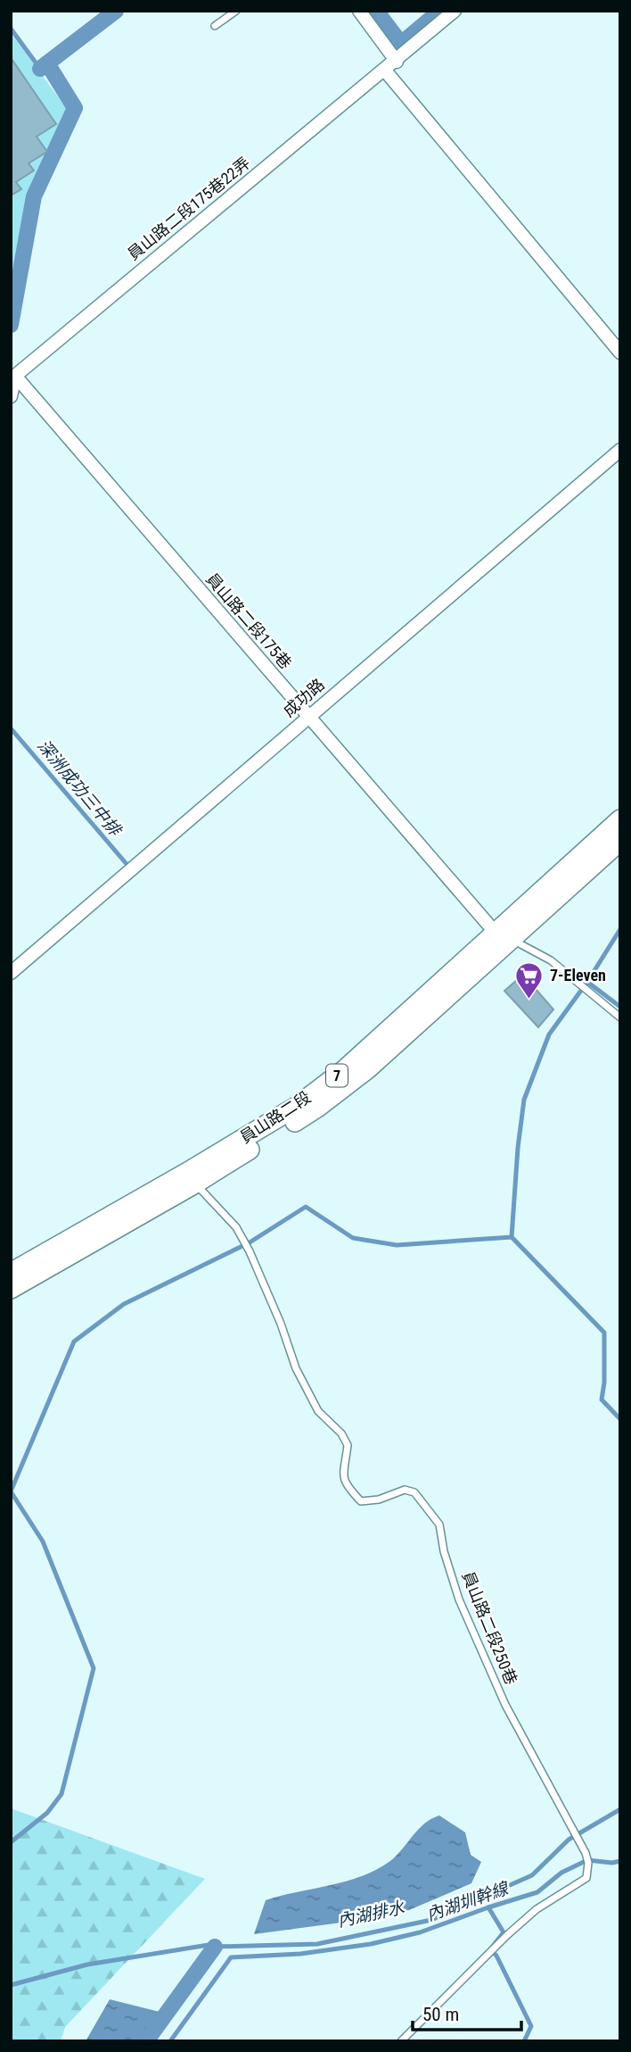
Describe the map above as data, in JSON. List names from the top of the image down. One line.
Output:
{"streets":{"main road":["7","員山路二段"],"street":["員山路二段175巷22弄","員山路二段175巷","成功路"],"lane":["員山路二段250巷"]},"crossings":[["員山路二段175巷22弄","員山路二段175巷"],["員山路二段175巷","成功路"],["員山路二段175巷","員山路二段"],["員山路二段","員山路二段250巷"]],"water":["深洲成功三中排","內湖圳幹線","內湖排水"],"places":{"supermarket":["7-Eleven"]},"scale_bar":"50 m"}
